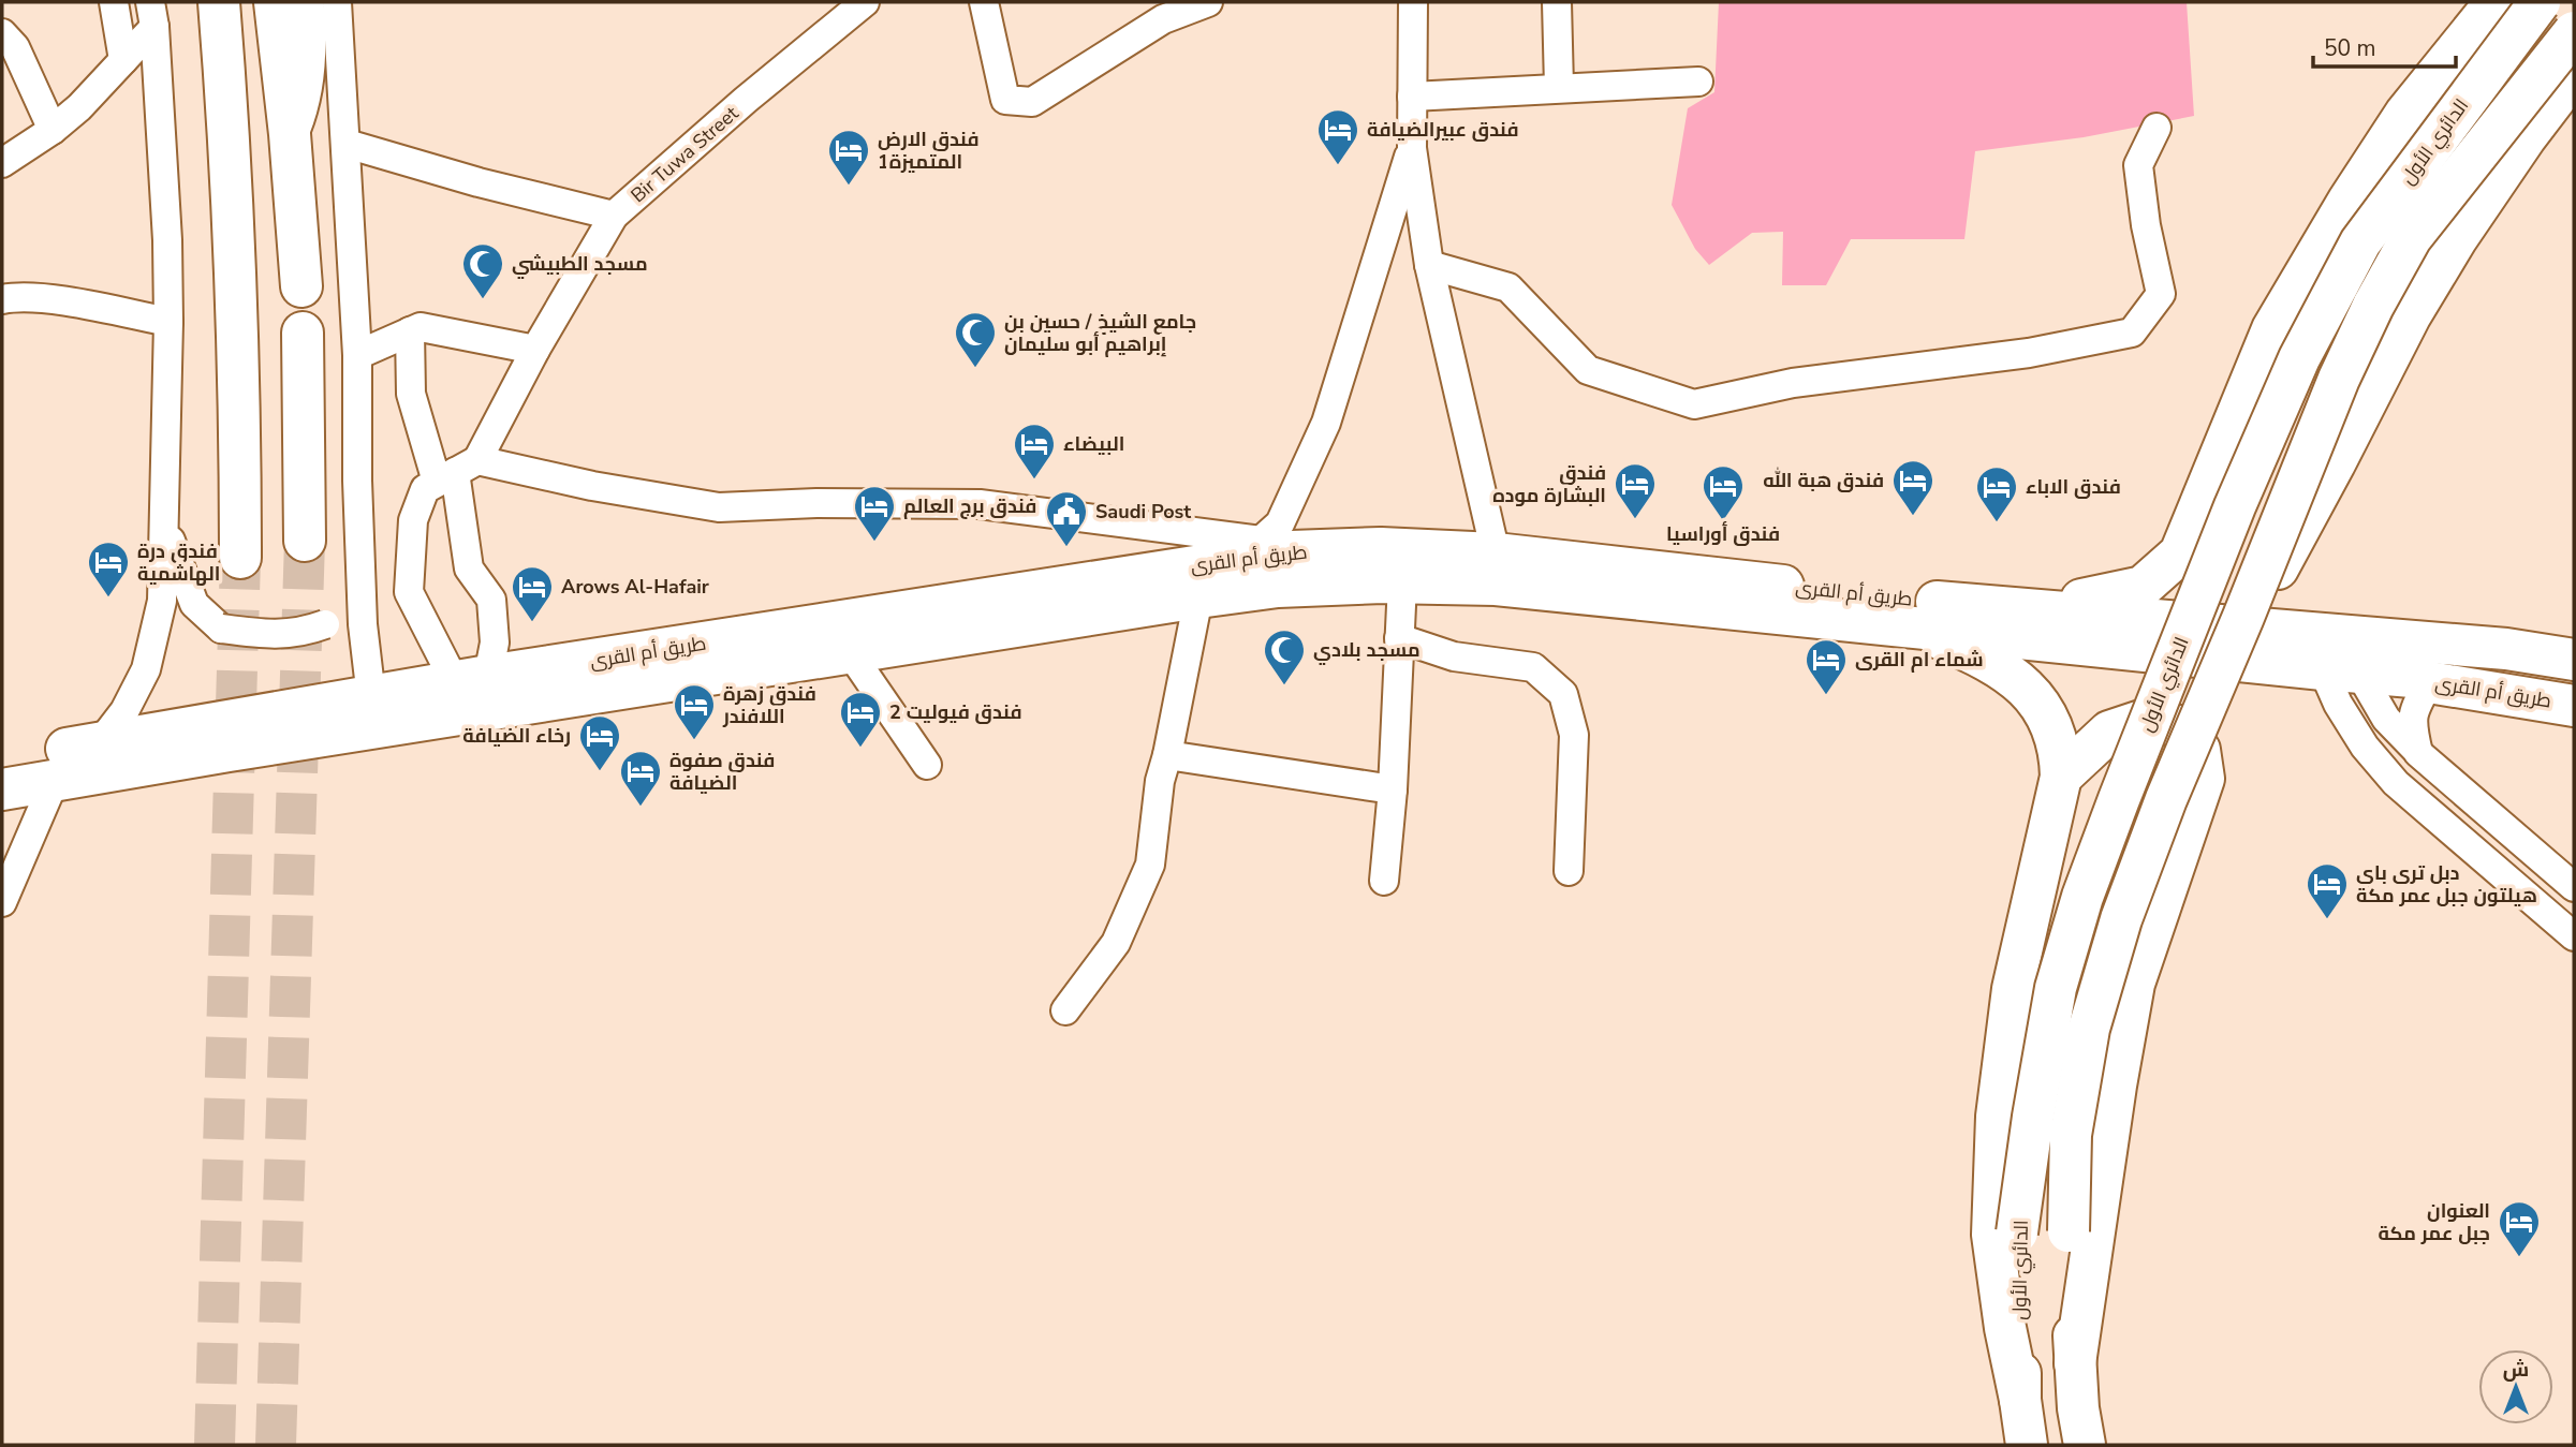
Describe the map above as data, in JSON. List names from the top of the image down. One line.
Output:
{"streets":{"highway":["الدائري الأول","طريق أم القرى"],"street":["Bir Tuwa Street"]},"places":{"hotel":["فندق عبيرالضيافة","فندق الارض المتميزة1","البيضاء","فندق هبة الله","فندق البشارة موده","فندق أوراسيا","فندق الاباء","فندق برج العالم","فندق درة الهاشمية","Arows Al-Hafair","شماء ام القرى","فندق زهرة اللافندر","فندق فيوليت 2","رخاء الضيافة","فندق صفوة الضيافة","دبل ترى باي هيلتون جبل عمر مكة","العنوان جبل عمر مكة"],"mosque":["مسجد الطبيشي","جامع الشيخ / حسين بن إبراهيم أبو سليمان","مسجد بلادي"],"public building":["Saudi Post"]},"scale_bar":"50 m","north":"top"}
